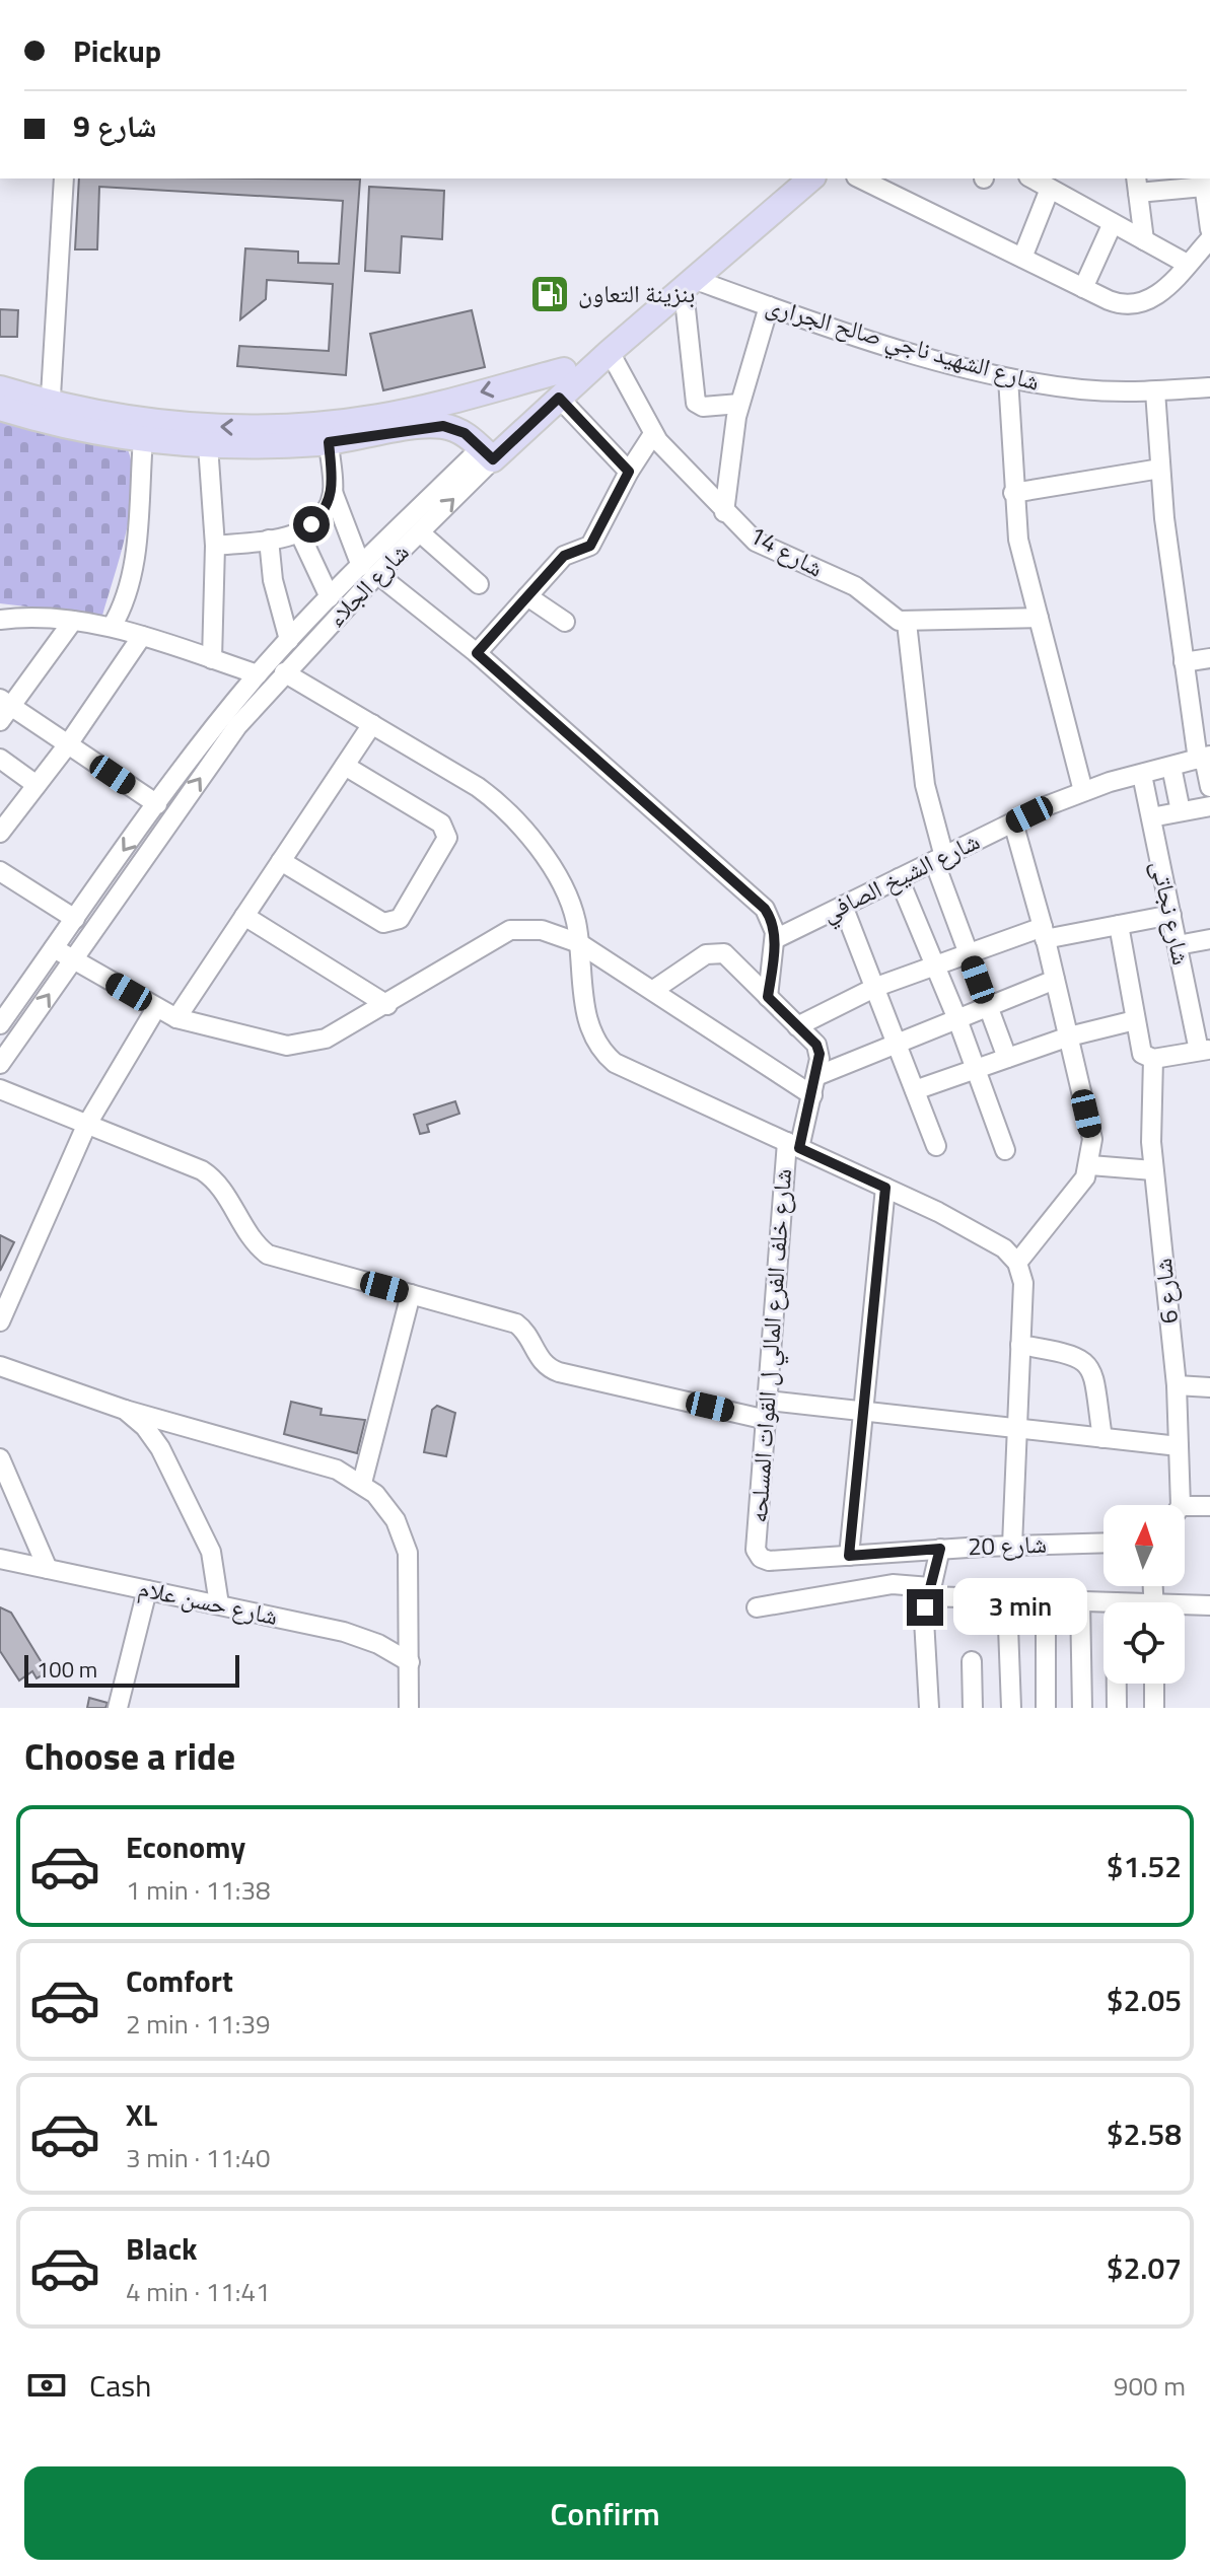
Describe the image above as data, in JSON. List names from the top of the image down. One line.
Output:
{"streets":{"main road":["شارع الجلاء"],"street":["شارع الشهيد ناجي صالح الجرارى","شارع 14","شارع الشيخ الصافي","شارع نجاتى","شارع 6","شارع خلف الفرع المالي ل القوات المسلحه","شارع 20","شارع حسن علام"]},"crossings":[["شارع الشهيد ناجي صالح الجرارى","شارع الجلاء"],["شارع 14","شارع الجلاء"],["شارع الشيخ الصافي","شارع نجاتى"],["شارع خلف الفرع المالي ل القوات المسلحه","شارع 20"]],"places":{"fuel station":["بنزينة التعاون"]},"scale_bar":"100 m","north":"top","page":{"banner":["Pickup","شارع 9"],"bubble":"3 min","scale":"100 m","heading":"Choose a ride","list":[{"name":"Economy","note":"1 min · 11:38","value":"$1.52"},{"name":"Comfort","note":"2 min · 11:39","value":"$2.05"},{"name":"XL","note":"3 min · 11:40","value":"$2.58"},{"name":"Black","note":"4 min · 11:41","value":"$2.07"}],"pay":["Cash","900 m"],"buttons":"Confirm"}}
